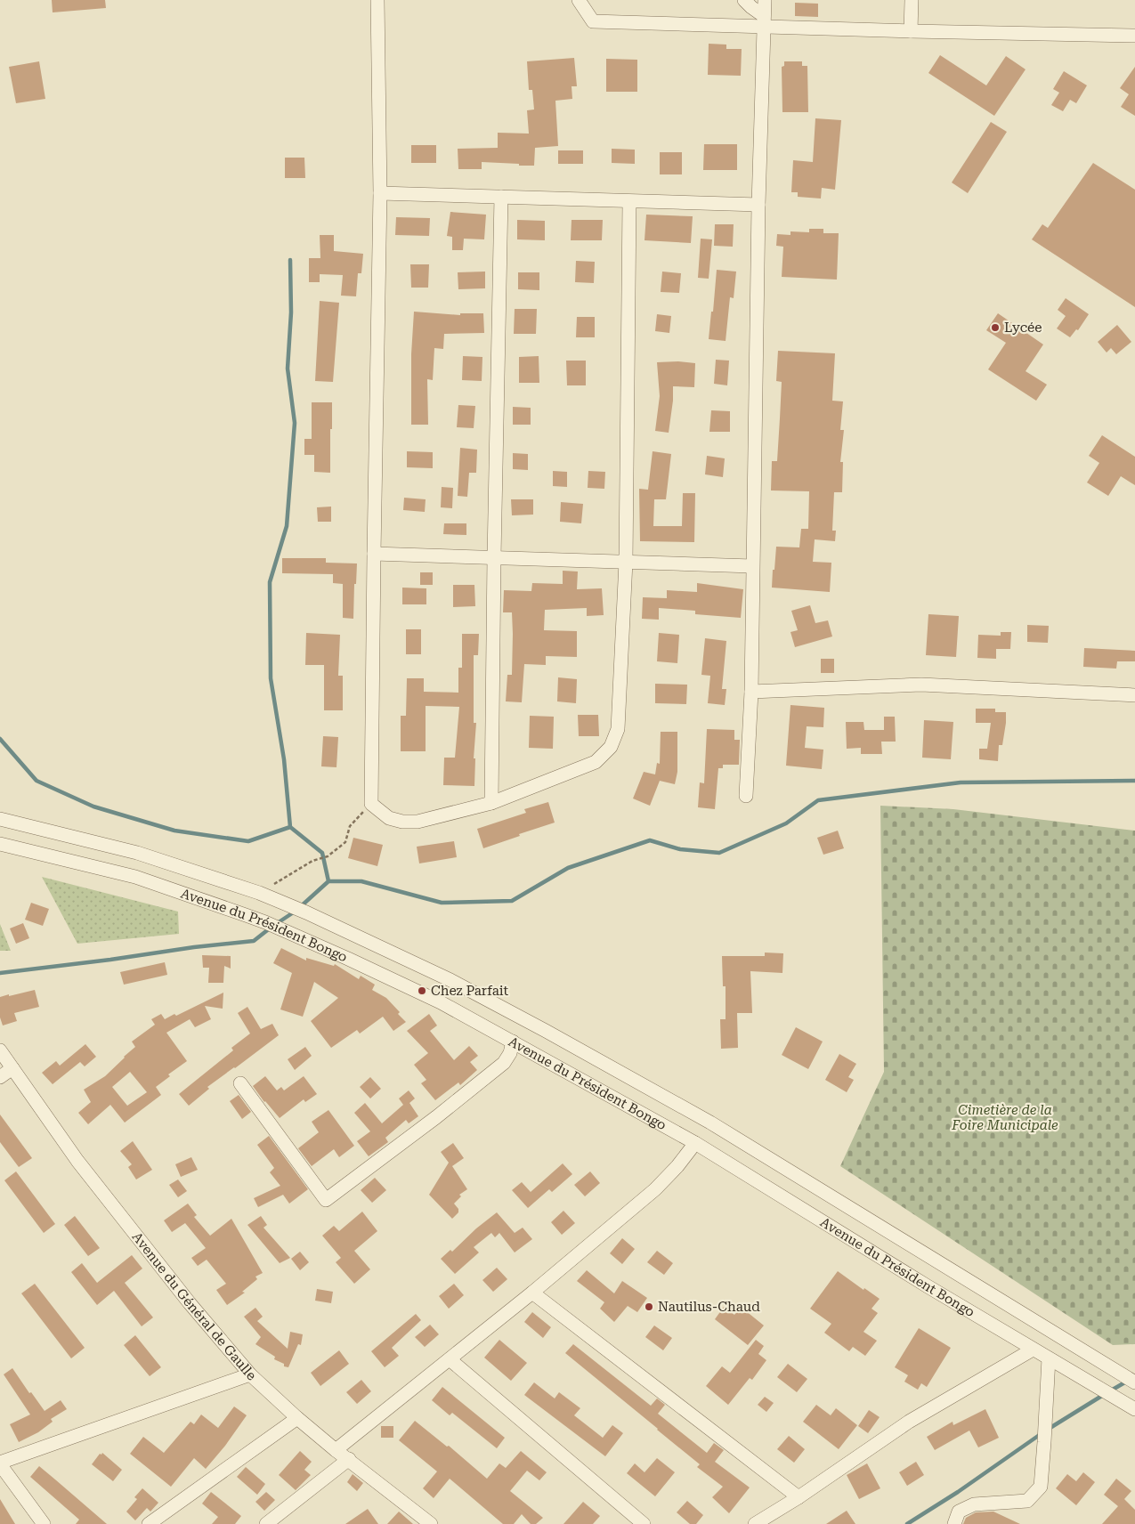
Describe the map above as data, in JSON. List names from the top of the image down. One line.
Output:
{"streets":{"street":["Avenue du Président Bongo","Avenue du Général de Gaulle"]},"parks":["Cimetière de la Foire Municipale"],"places":["Lycée","Chez Parfait","Nautilus-Chaud"]}
